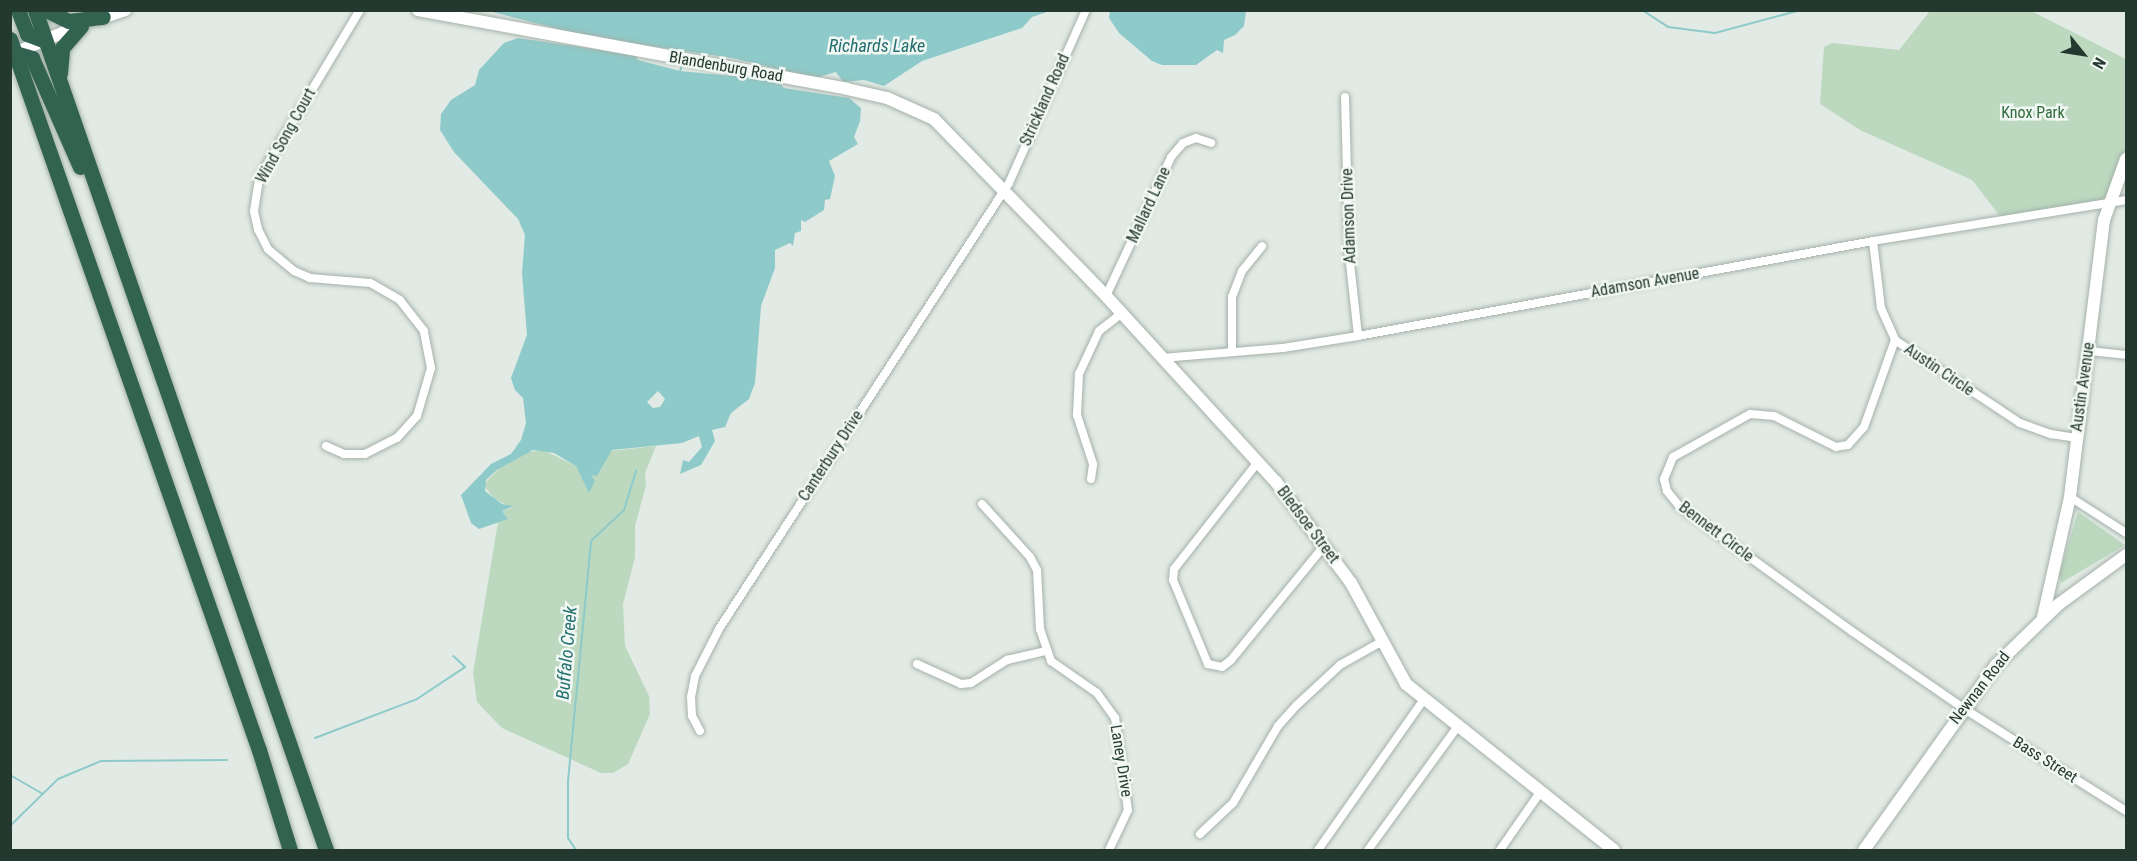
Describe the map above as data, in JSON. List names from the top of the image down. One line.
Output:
{"streets":{"street":["Blandenburg Road","Strickland Road","Wind Song Court","Mallard Lane","Adamson Drive","Adamson Avenue","Austin Circle","Austin Avenue","Canterbury Drive","Bledsoe Street","Bennett Circle","Newnan Road","Bass Street","Laney Drive"]},"crossings":[["Blandenburg Road","Strickland Road"],["Blandenburg Road","Canterbury Drive"],["Blandenburg Road","Bledsoe Street"],["Strickland Road","Canterbury Drive"],["Strickland Road","Bledsoe Street"],["Mallard Lane","Bledsoe Street"],["Adamson Drive","Adamson Avenue"],["Adamson Avenue","Austin Circle"],["Adamson Avenue","Austin Avenue"],["Adamson Avenue","Bledsoe Street"],["Austin Circle","Austin Avenue"],["Austin Circle","Bennett Circle"],["Austin Avenue","Newnan Road"],["Canterbury Drive","Bledsoe Street"],["Bennett Circle","Newnan Road"],["Bennett Circle","Bass Street"],["Newnan Road","Bass Street"]],"water":["Richards Lake","Buffalo Creek"],"parks":["Knox Park"],"north":"bottom right"}
